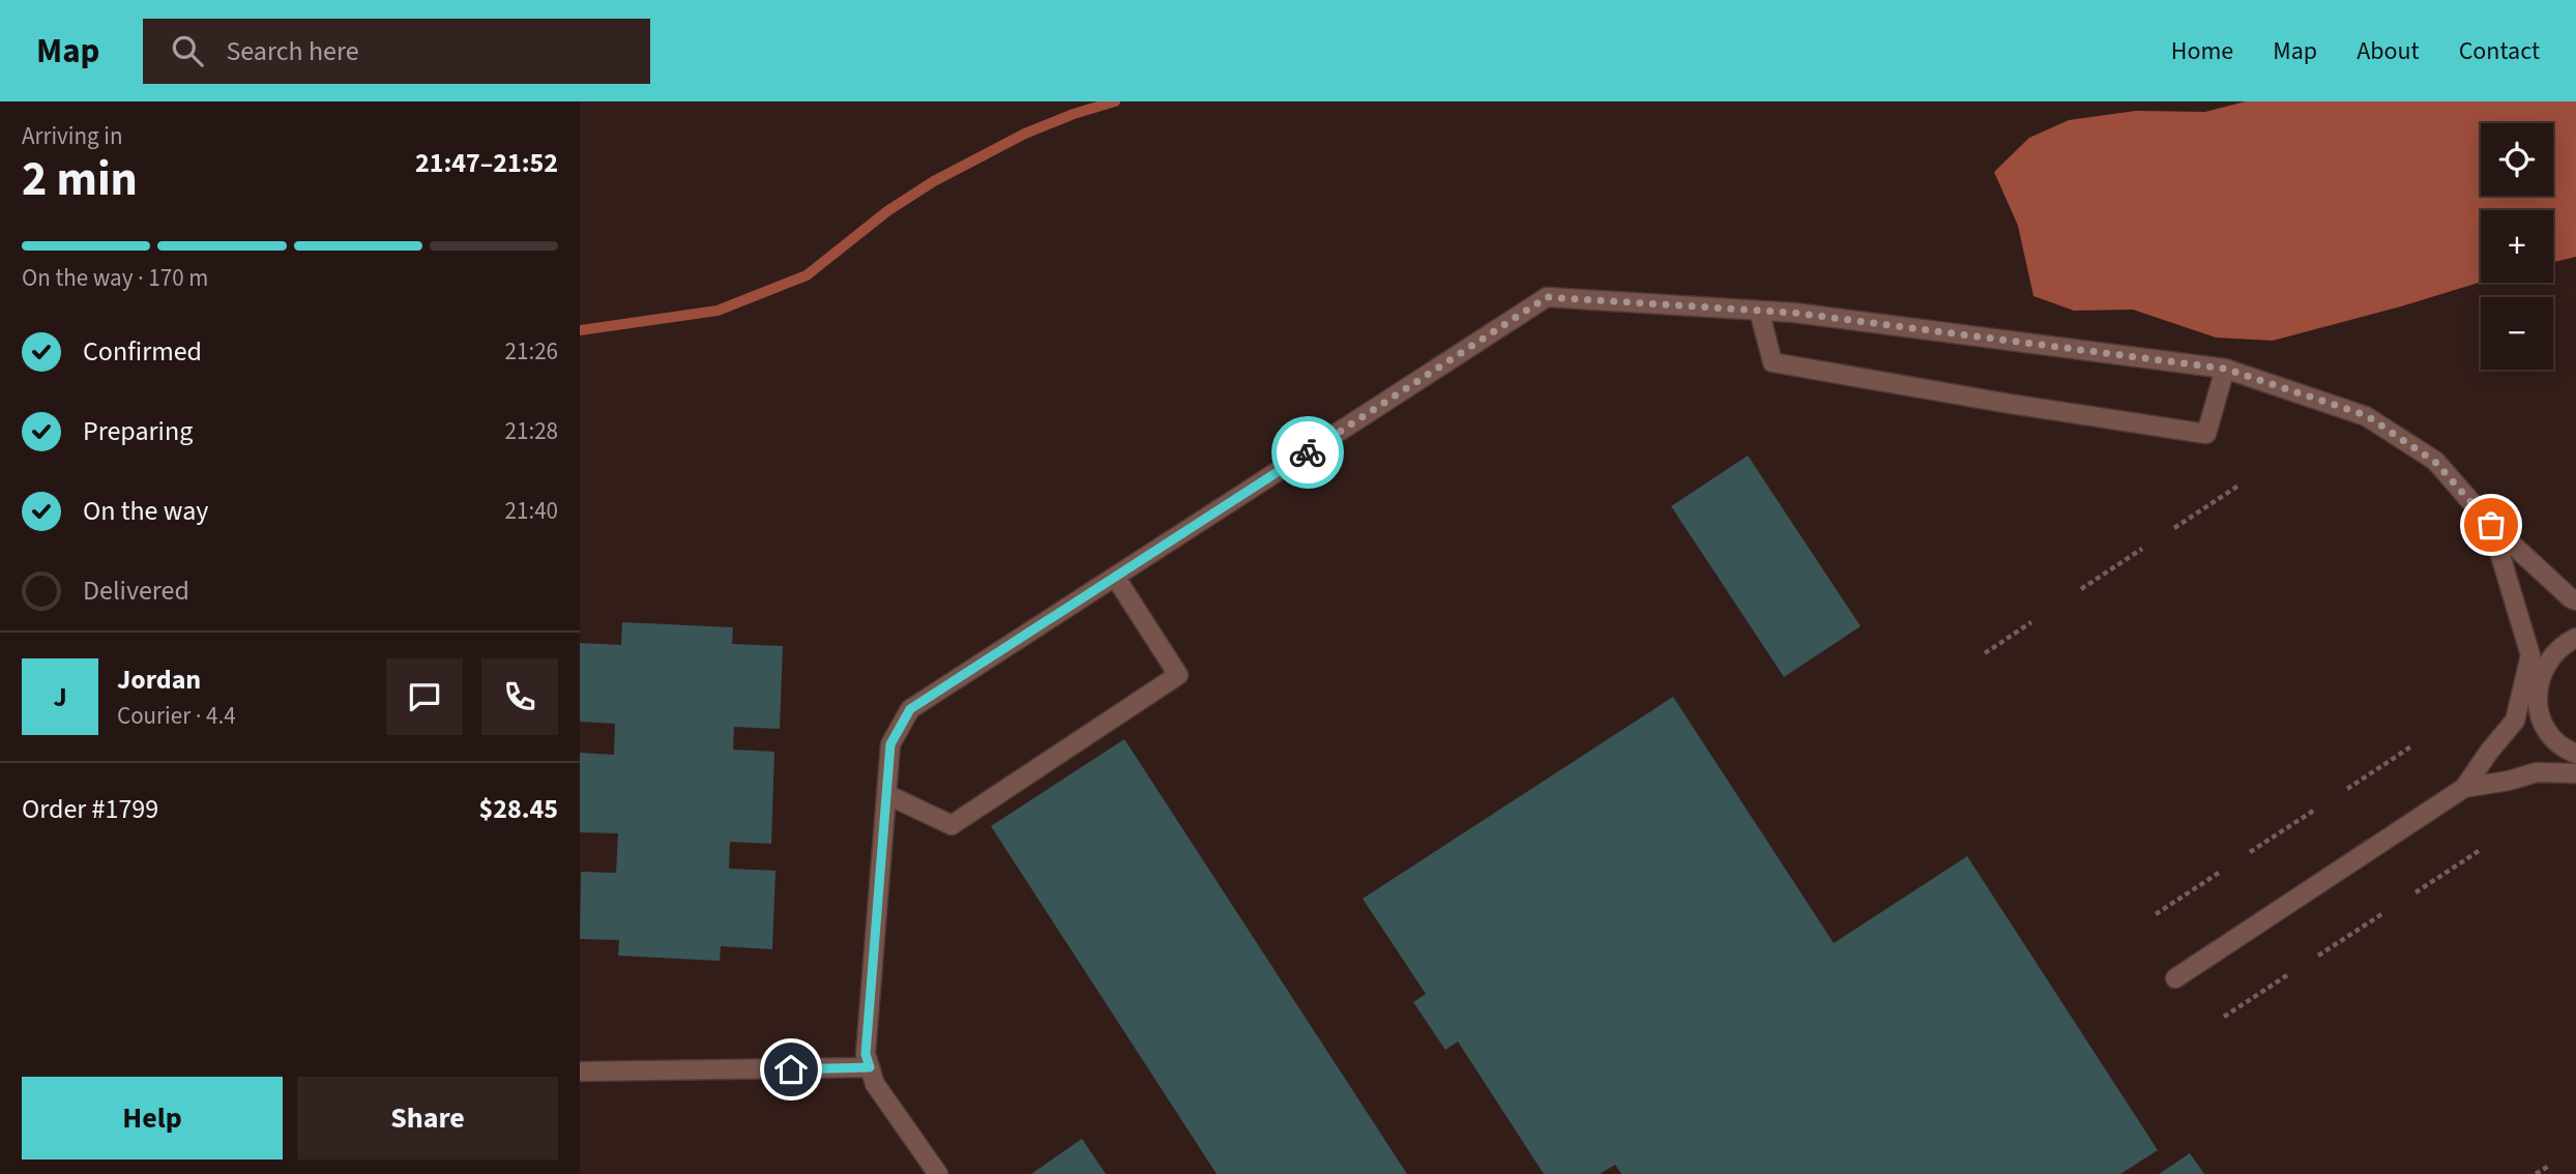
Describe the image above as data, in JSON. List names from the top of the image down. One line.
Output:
{"page":{"header":"Map","search":"Search here","nav":["Home","Map","About","Contact"],"heading":["2 min","Arriving in","21:47–21:52"],"panel":["Jordan","Courier · 4.4","Order #1799","$28.45"],"map_buttons":["+","−"],"bar":"On the way · 170 m","list":[["Confirmed","21:26"],["Preparing","21:28"],["On the way","21:40"],"Delivered"],"round":"J","buttons":["Help","Share"]}}
